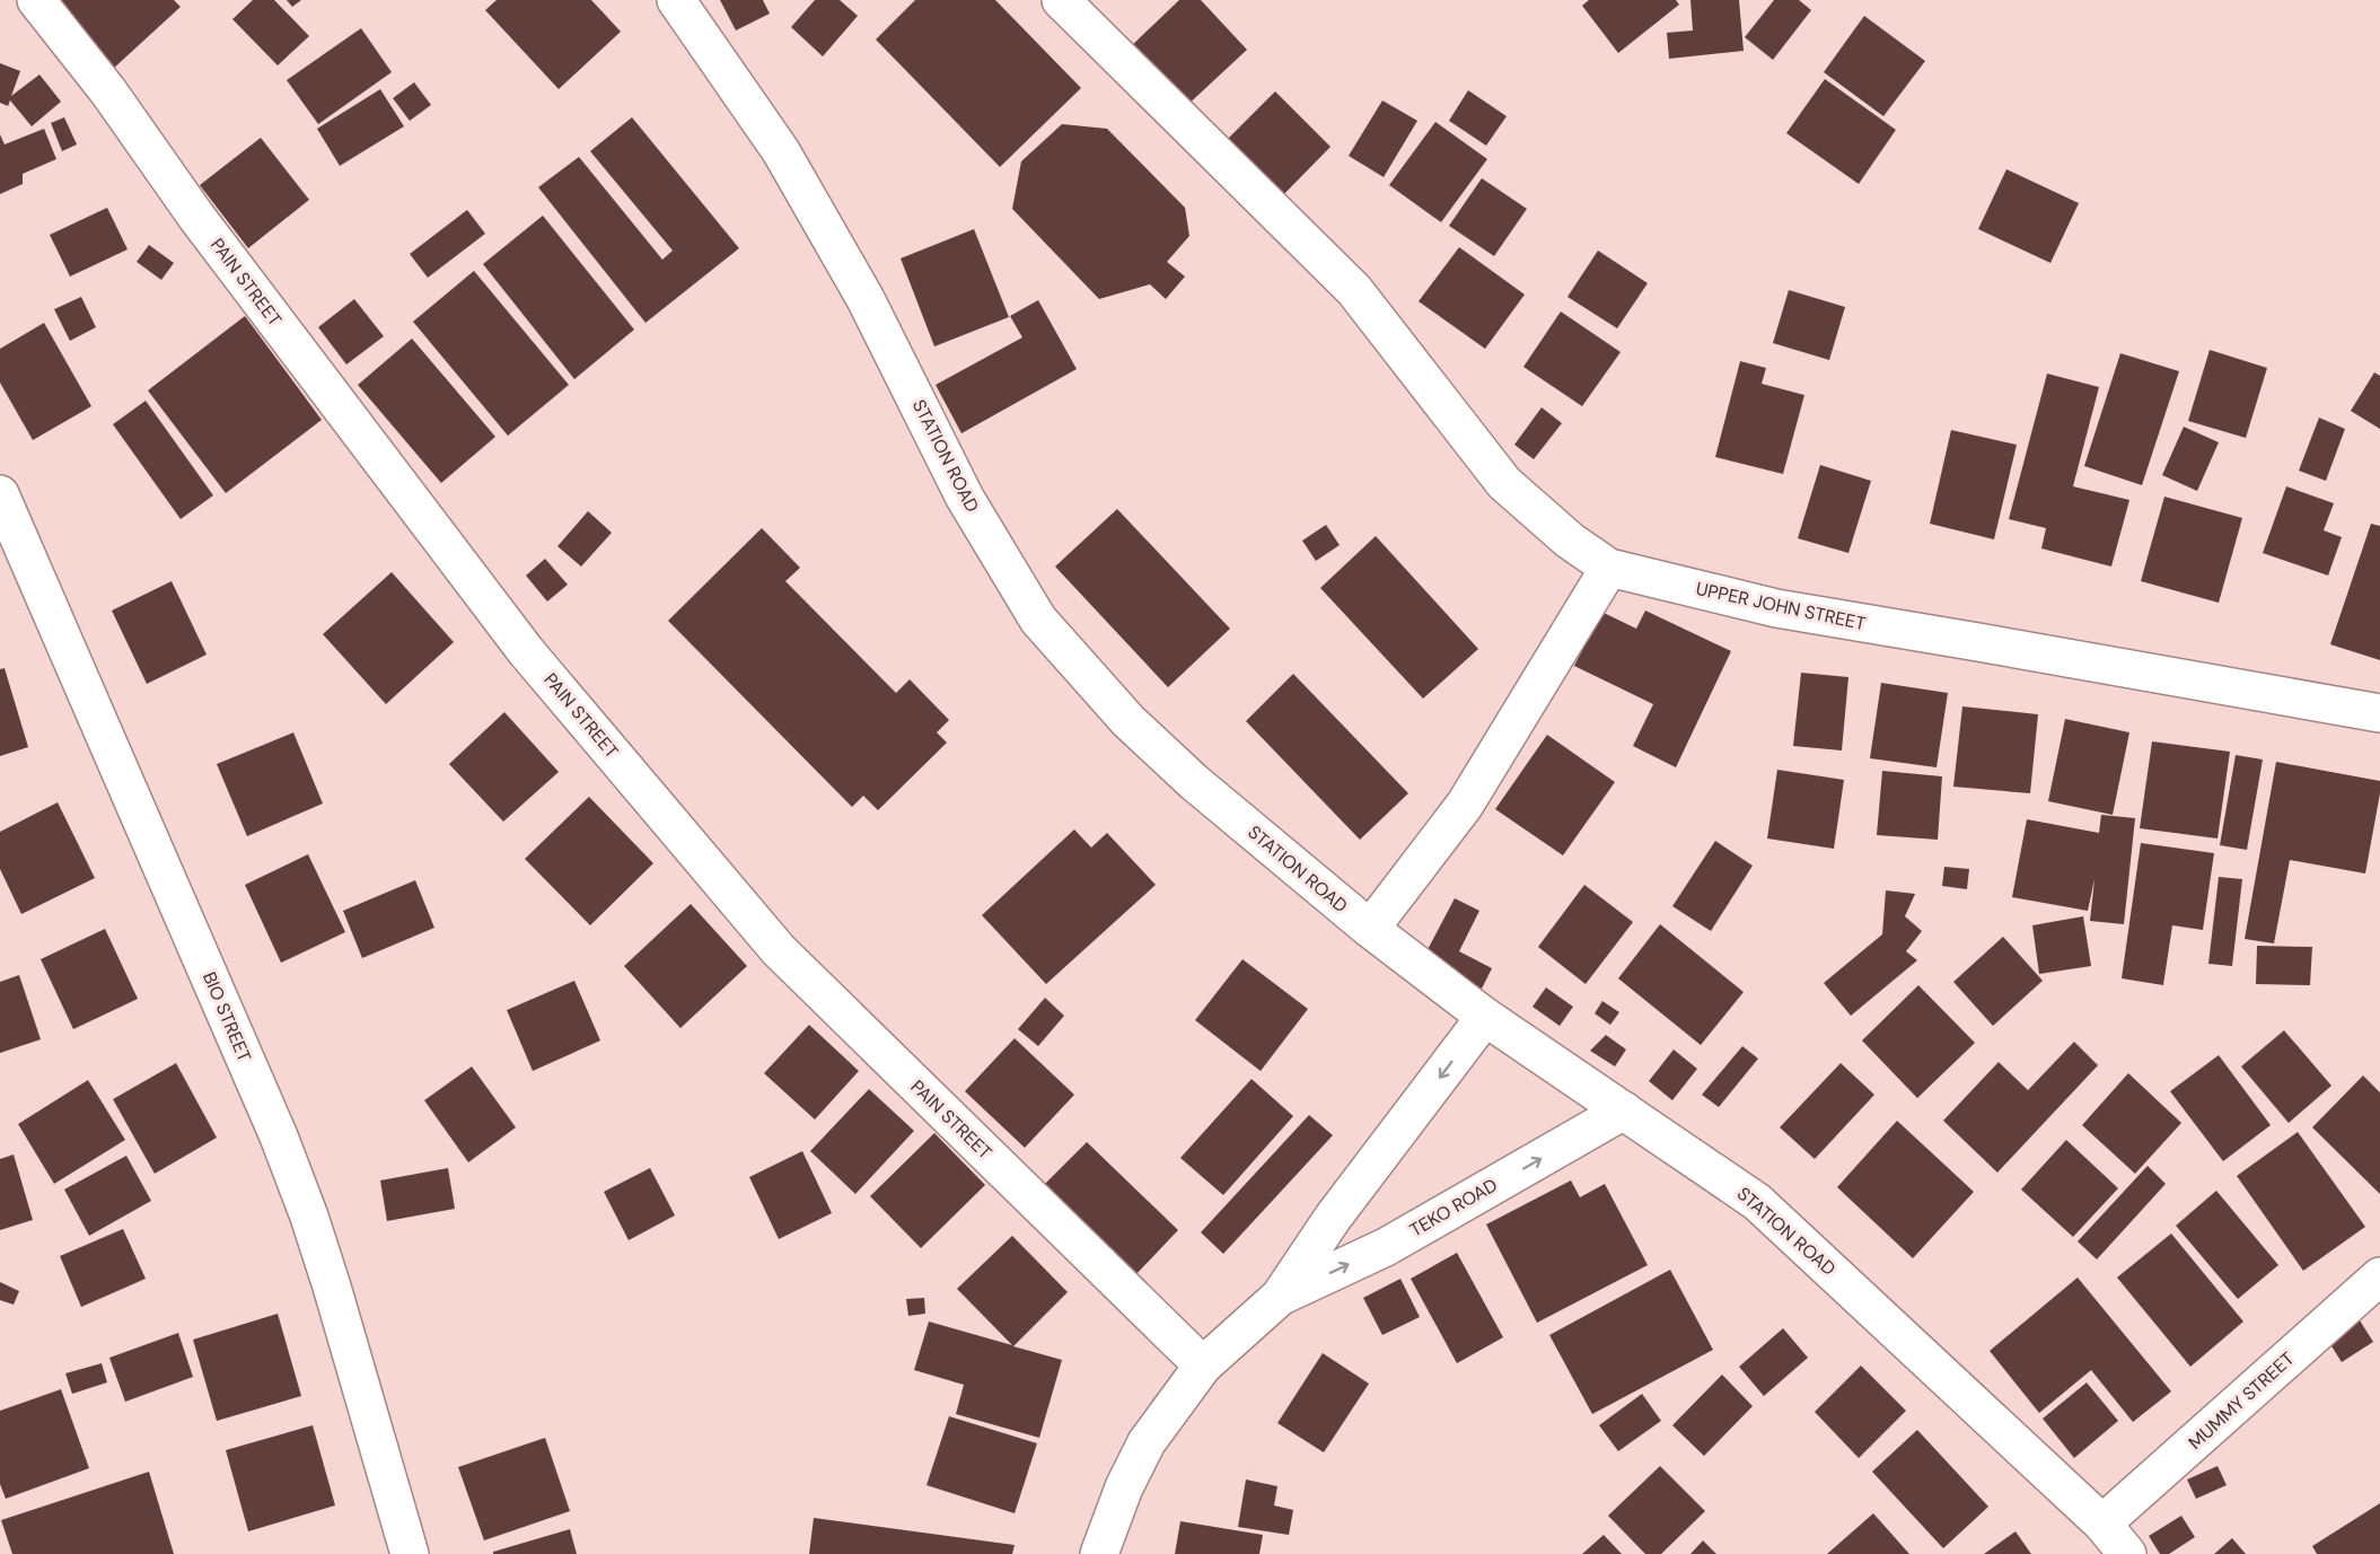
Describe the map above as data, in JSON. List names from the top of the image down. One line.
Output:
{"streets":{"street":["PAIN STREET","STATION ROAD","UPPER JOHN STREET","BIO STREET","TEKO ROAD","MUMMY STREET"]},"crossings":[["PAIN STREET","TEKO ROAD"],["STATION ROAD","TEKO ROAD"],["STATION ROAD","MUMMY STREET"]]}
